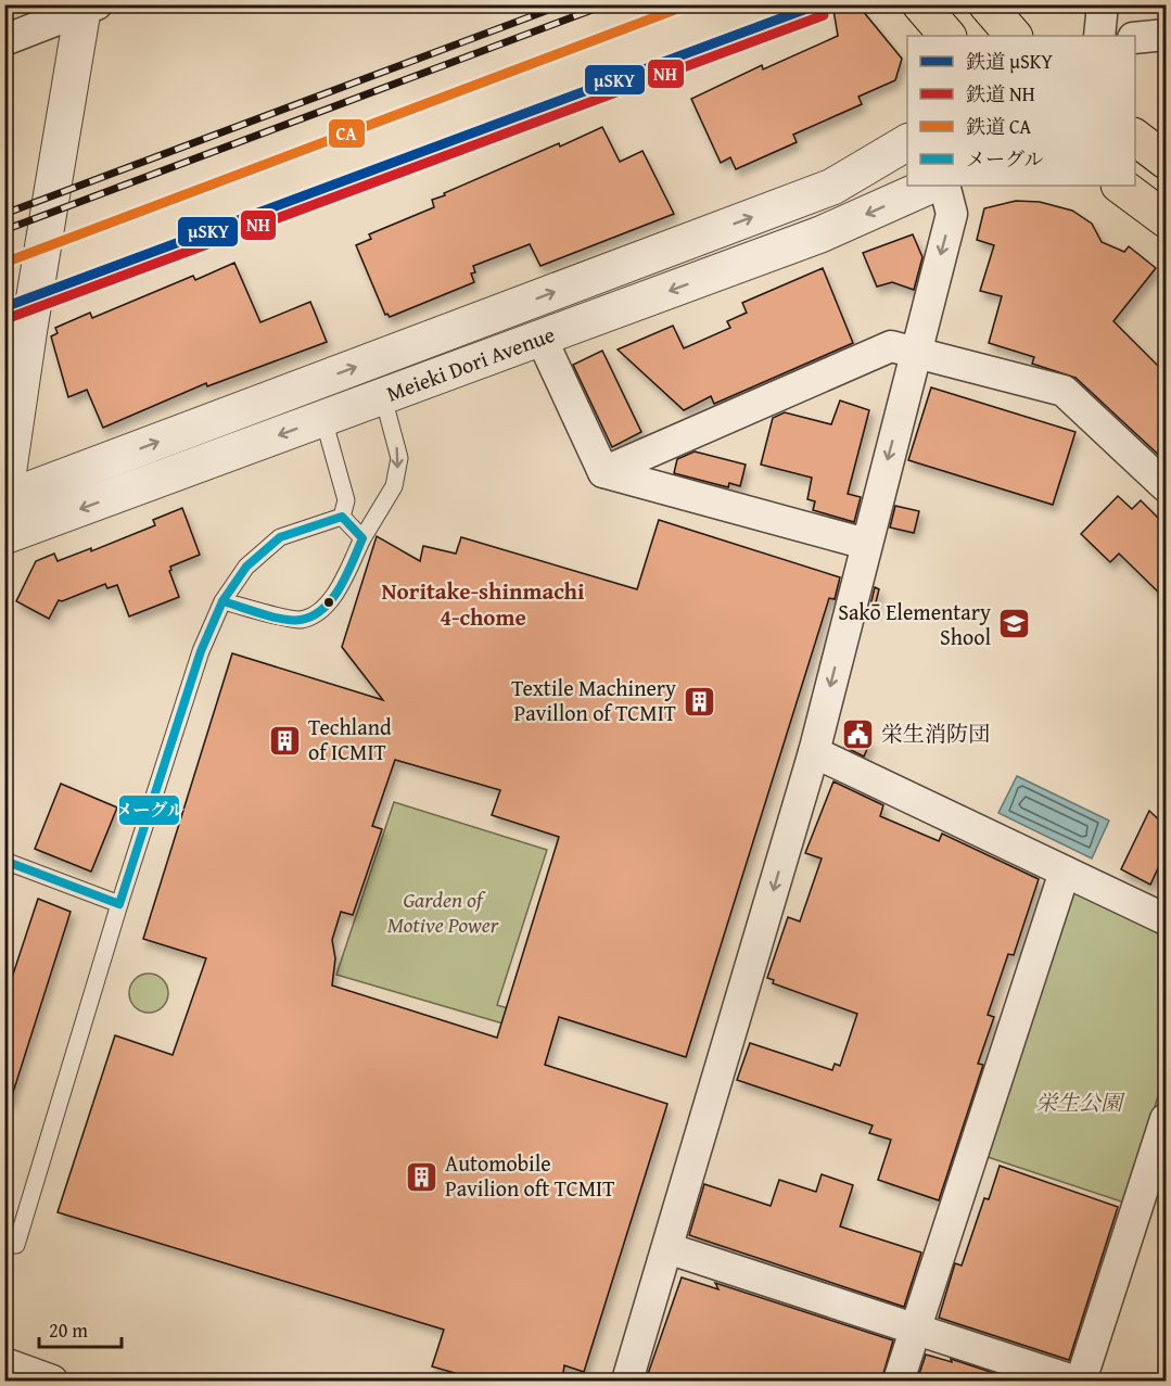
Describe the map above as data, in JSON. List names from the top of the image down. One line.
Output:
{"streets":{"street":["Meieki Dori Avenue"]},"districts":["Noritake-shinmachi 4-chome"],"parks":["Garden of Motive Power","栄生公園"],"places":{"school or university":["Sakō Elementary Shool"],"building":["Textile Machinery Pavillon of TCMIT","Techland of ICMIT","Automobile Pavilion oft TCMIT"],"public building":["栄生消防団"]},"lines":["rail line μSKY","rail line CA","rail line NH","transit line メーグル"],"legend":["鉄道 μSKY","鉄道 NH","鉄道 CA","メーグル"],"scale_bar":"20 m"}
